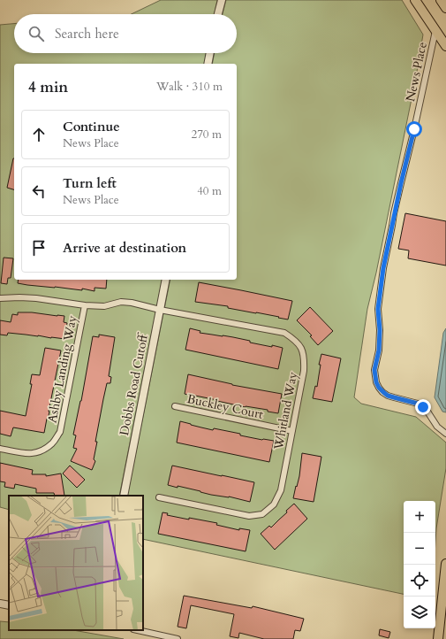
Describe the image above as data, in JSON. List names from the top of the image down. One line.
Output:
{"streets":{"street":["News Place","Ashby Landing Way","Dobbs Road Cutoff","Buckley Court","Whitland Way"]},"crossings":[["Ashby Landing Way","Dobbs Road Cutoff"],["Ashby Landing Way","Whitland Way"],["Dobbs Road Cutoff","Whitland Way"],["Buckley Court","Whitland Way"]],"page":{"search":"Search here","heading":["4 min","Walk · 310 m"],"list":[["Continue","News Place","270 m"],["Turn left","News Place","40 m"],"Arrive at destination"],"map_buttons":["+","−"]}}
